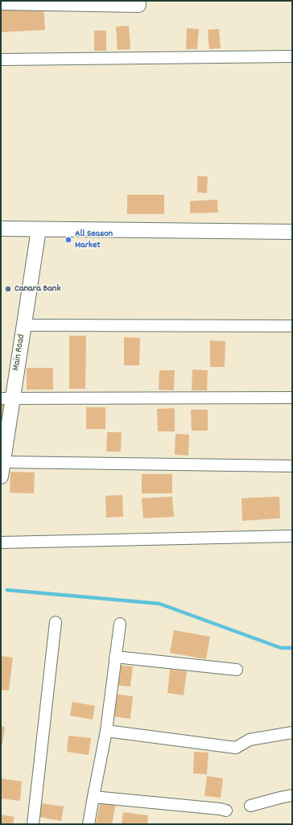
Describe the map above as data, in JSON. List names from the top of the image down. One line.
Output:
{"streets":{"street":["Main Road"]},"places":["All Season Market","Canara Bank"]}
